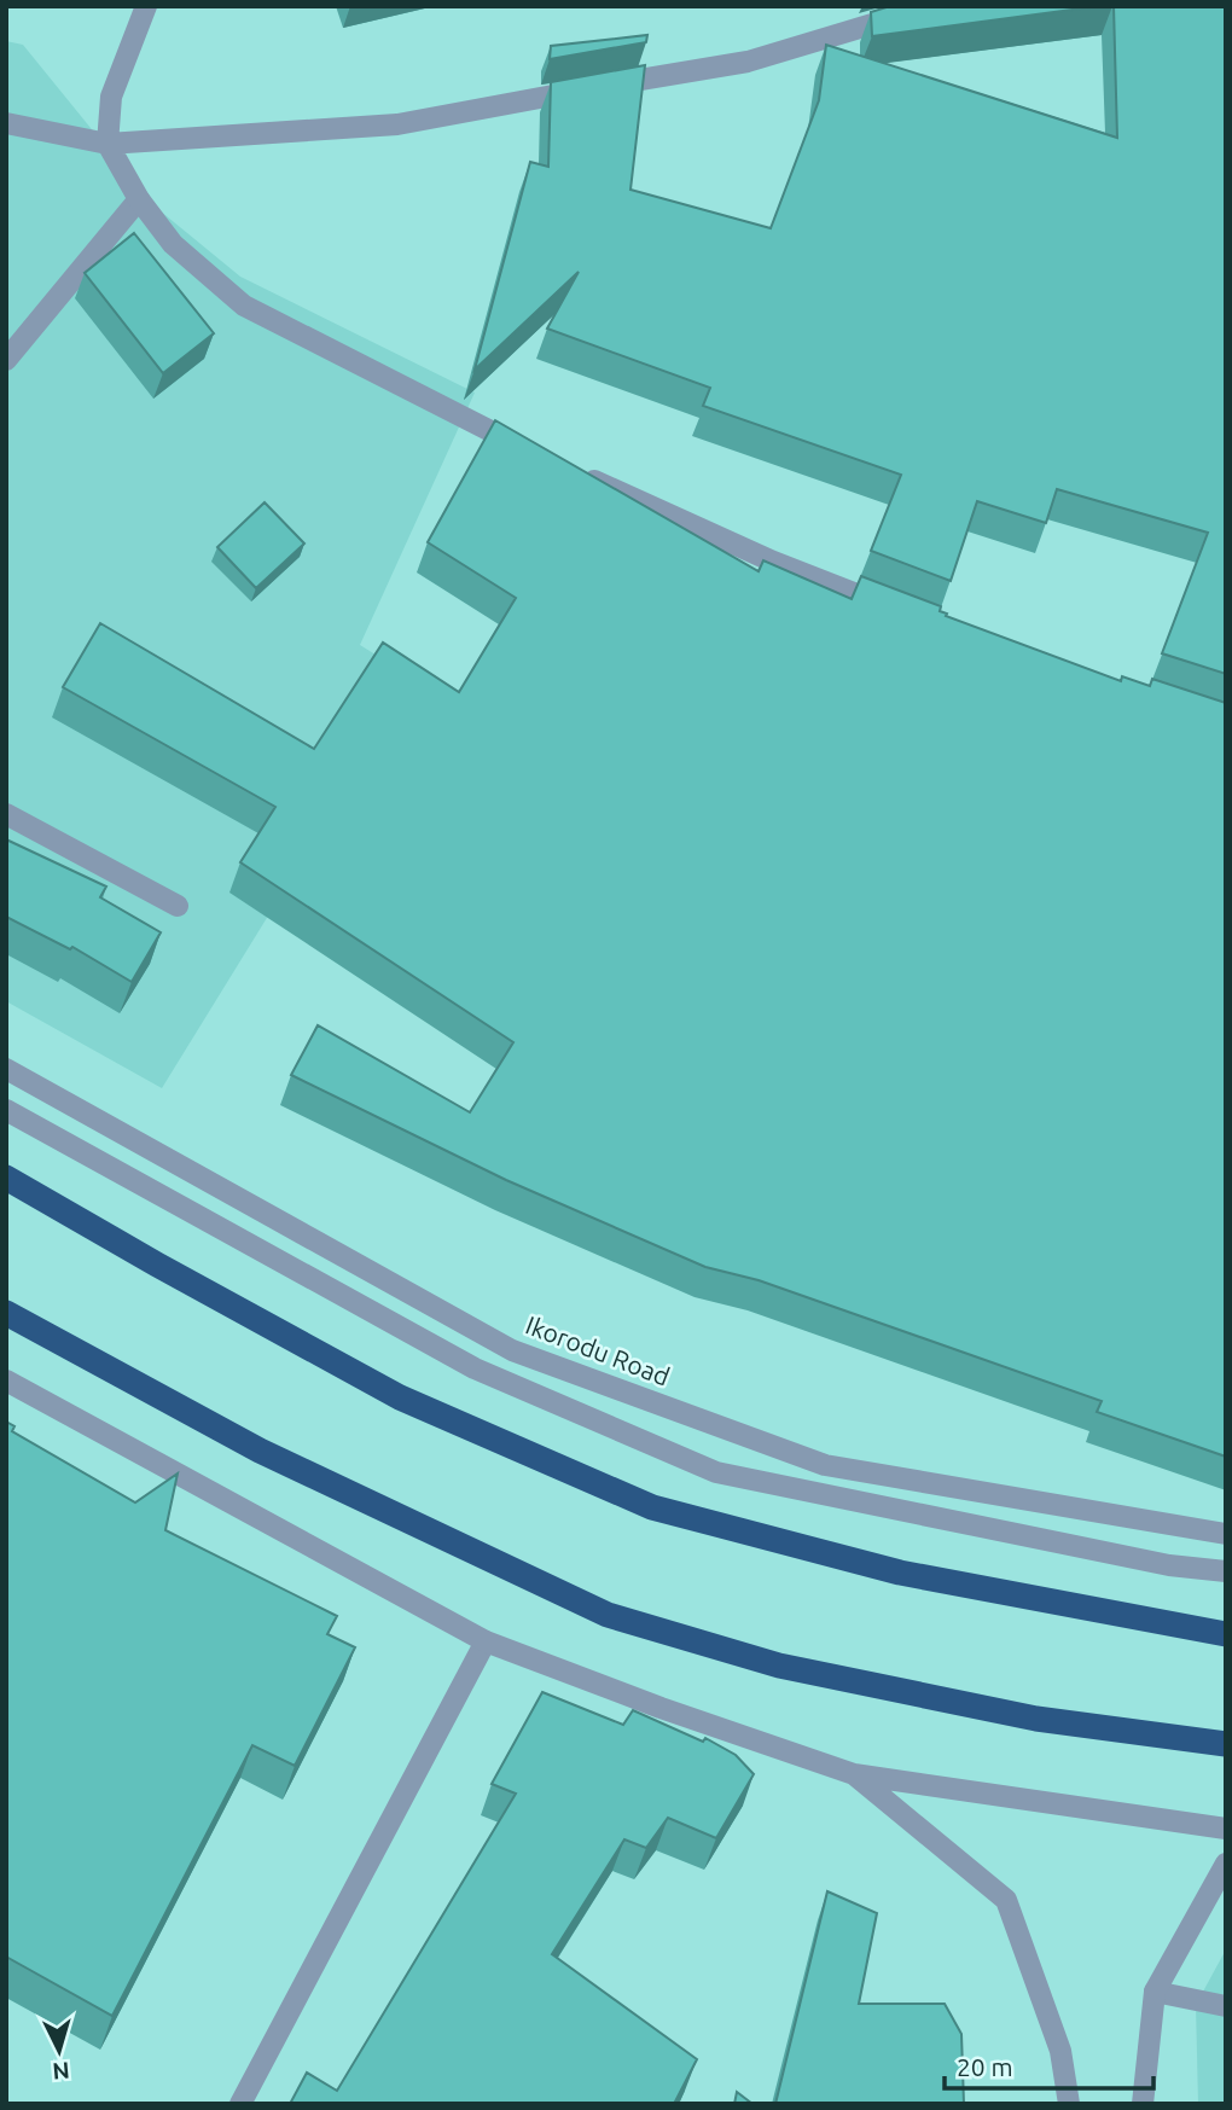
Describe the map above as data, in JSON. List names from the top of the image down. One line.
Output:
{"streets":{"street":["Ikorodu Road"]},"scale_bar":"20 m","north":"bottom"}
